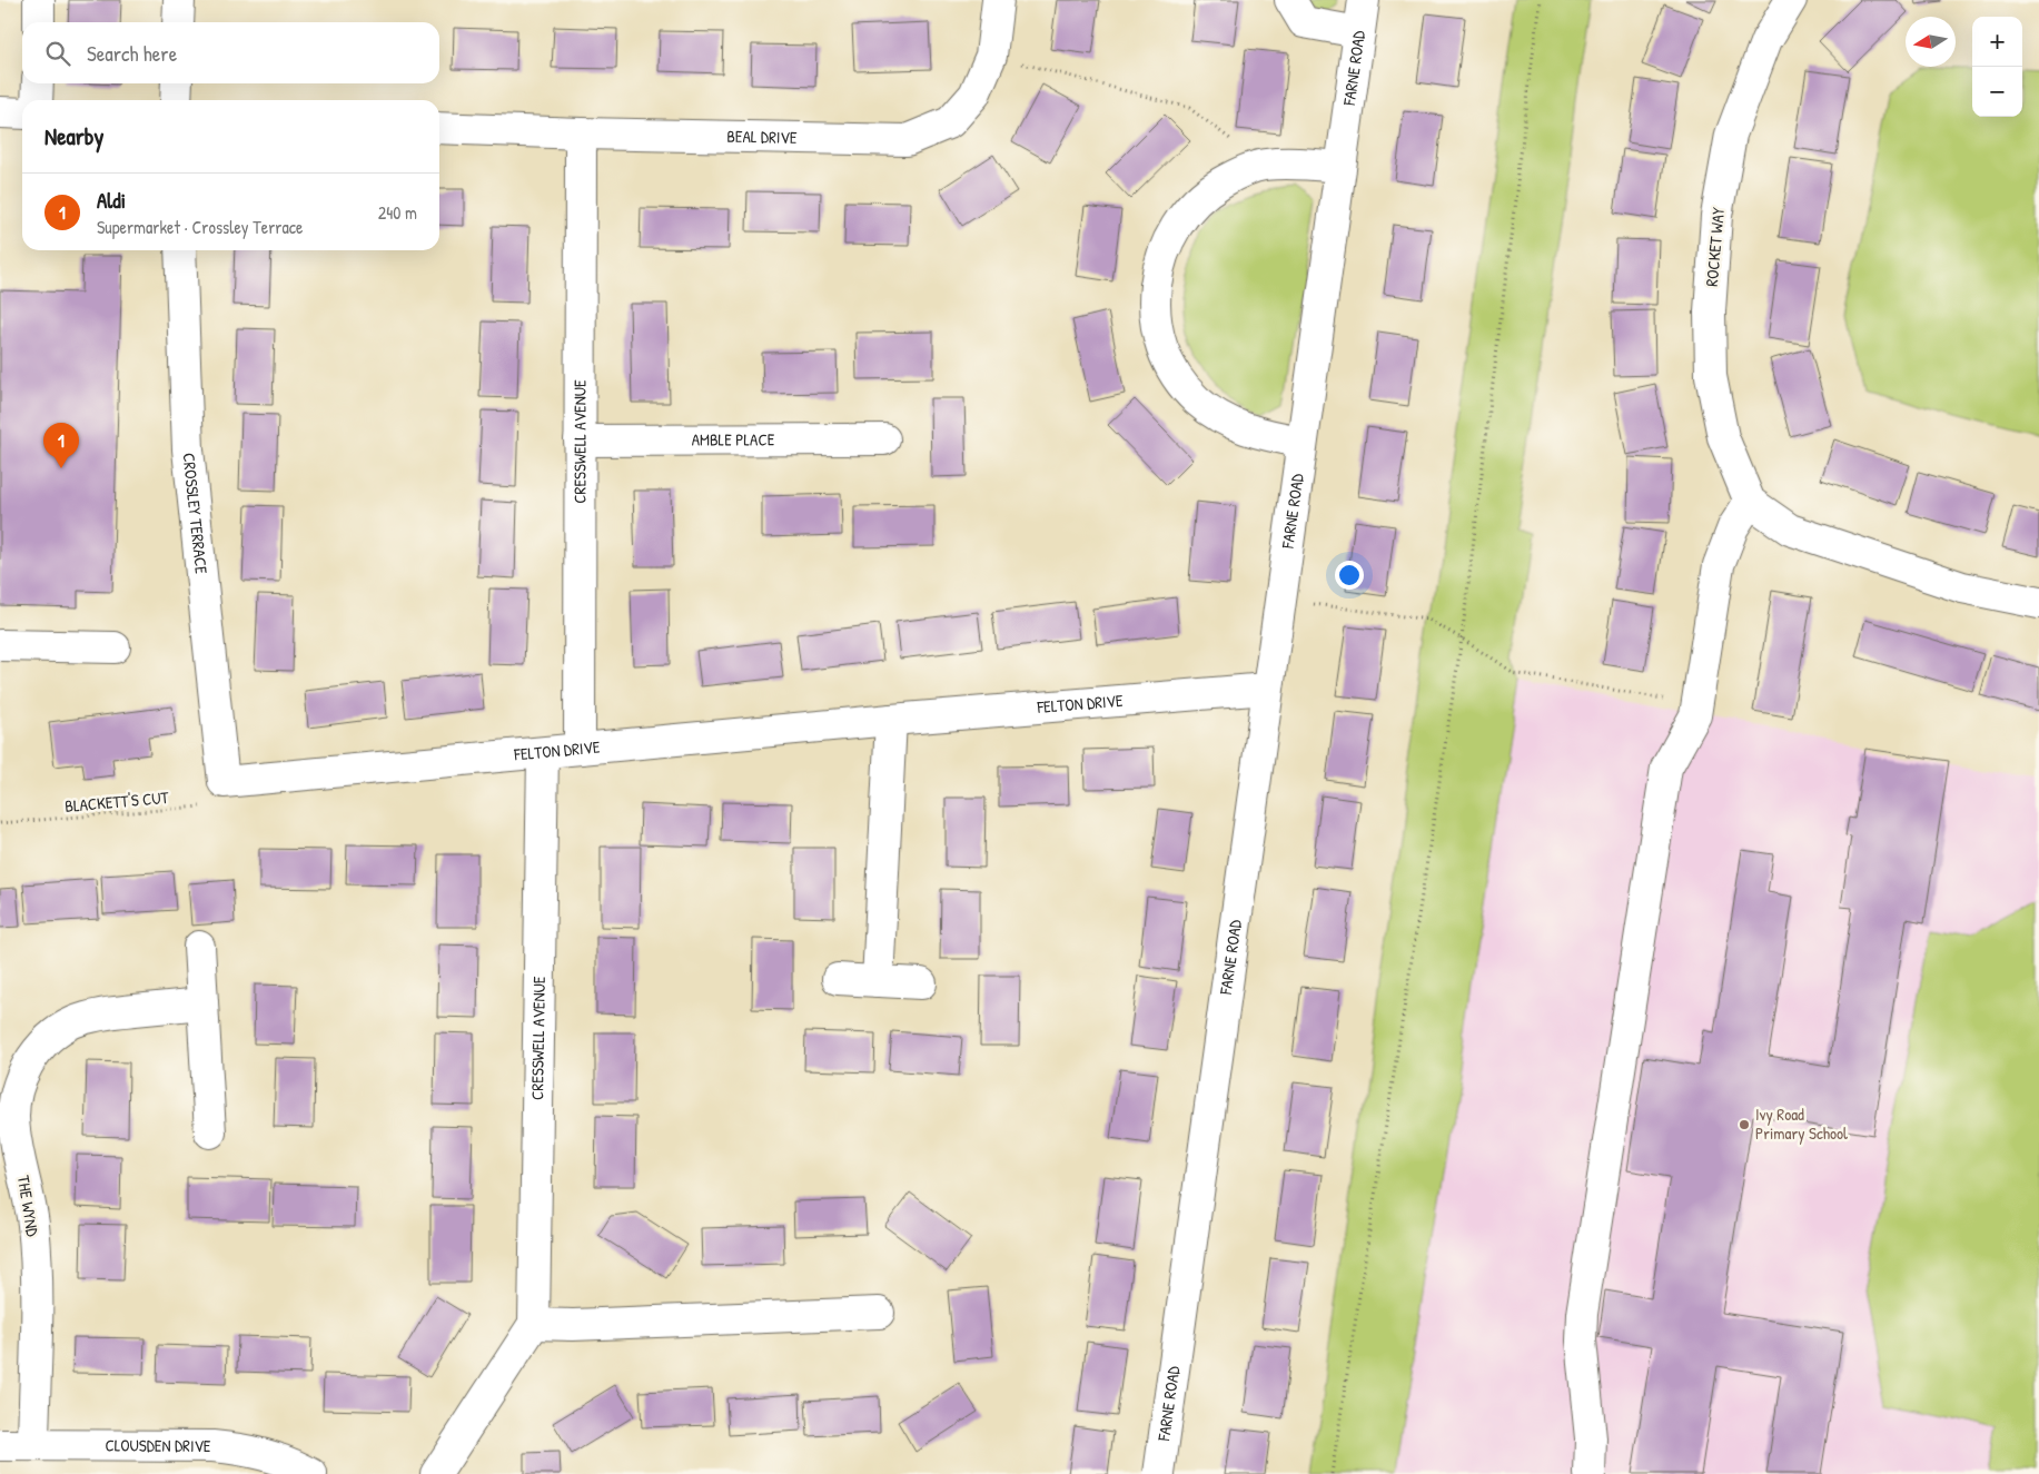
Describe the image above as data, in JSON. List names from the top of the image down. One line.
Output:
{"streets":{"street":["FARNE ROAD","BEAL DRIVE","ROCKET WAY","AMBLE PLACE","CRESSWELL AVENUE","CROSSLEY TERRACE","FELTON DRIVE","THE WYND","CLOUSDEN DRIVE"],"path":["BLACKETT'S CUT"]},"crossings":[["FARNE ROAD","FELTON DRIVE"],["BEAL DRIVE","CRESSWELL AVENUE"],["AMBLE PLACE","CRESSWELL AVENUE"],["CRESSWELL AVENUE","FELTON DRIVE"],["CROSSLEY TERRACE","FELTON DRIVE"],["CROSSLEY TERRACE","BLACKETT'S CUT"],["FELTON DRIVE","BLACKETT'S CUT"],["THE WYND","CLOUSDEN DRIVE"]],"places":["Ivy Road Primary School"],"north":"left","page":{"map_buttons":["+","−"],"search":"Search here","heading":"Nearby","list":[{"mark":"1","name":"Aldi","note":"Supermarket · Crossley Terrace","value":"240 m"}],"pins":"1"}}
